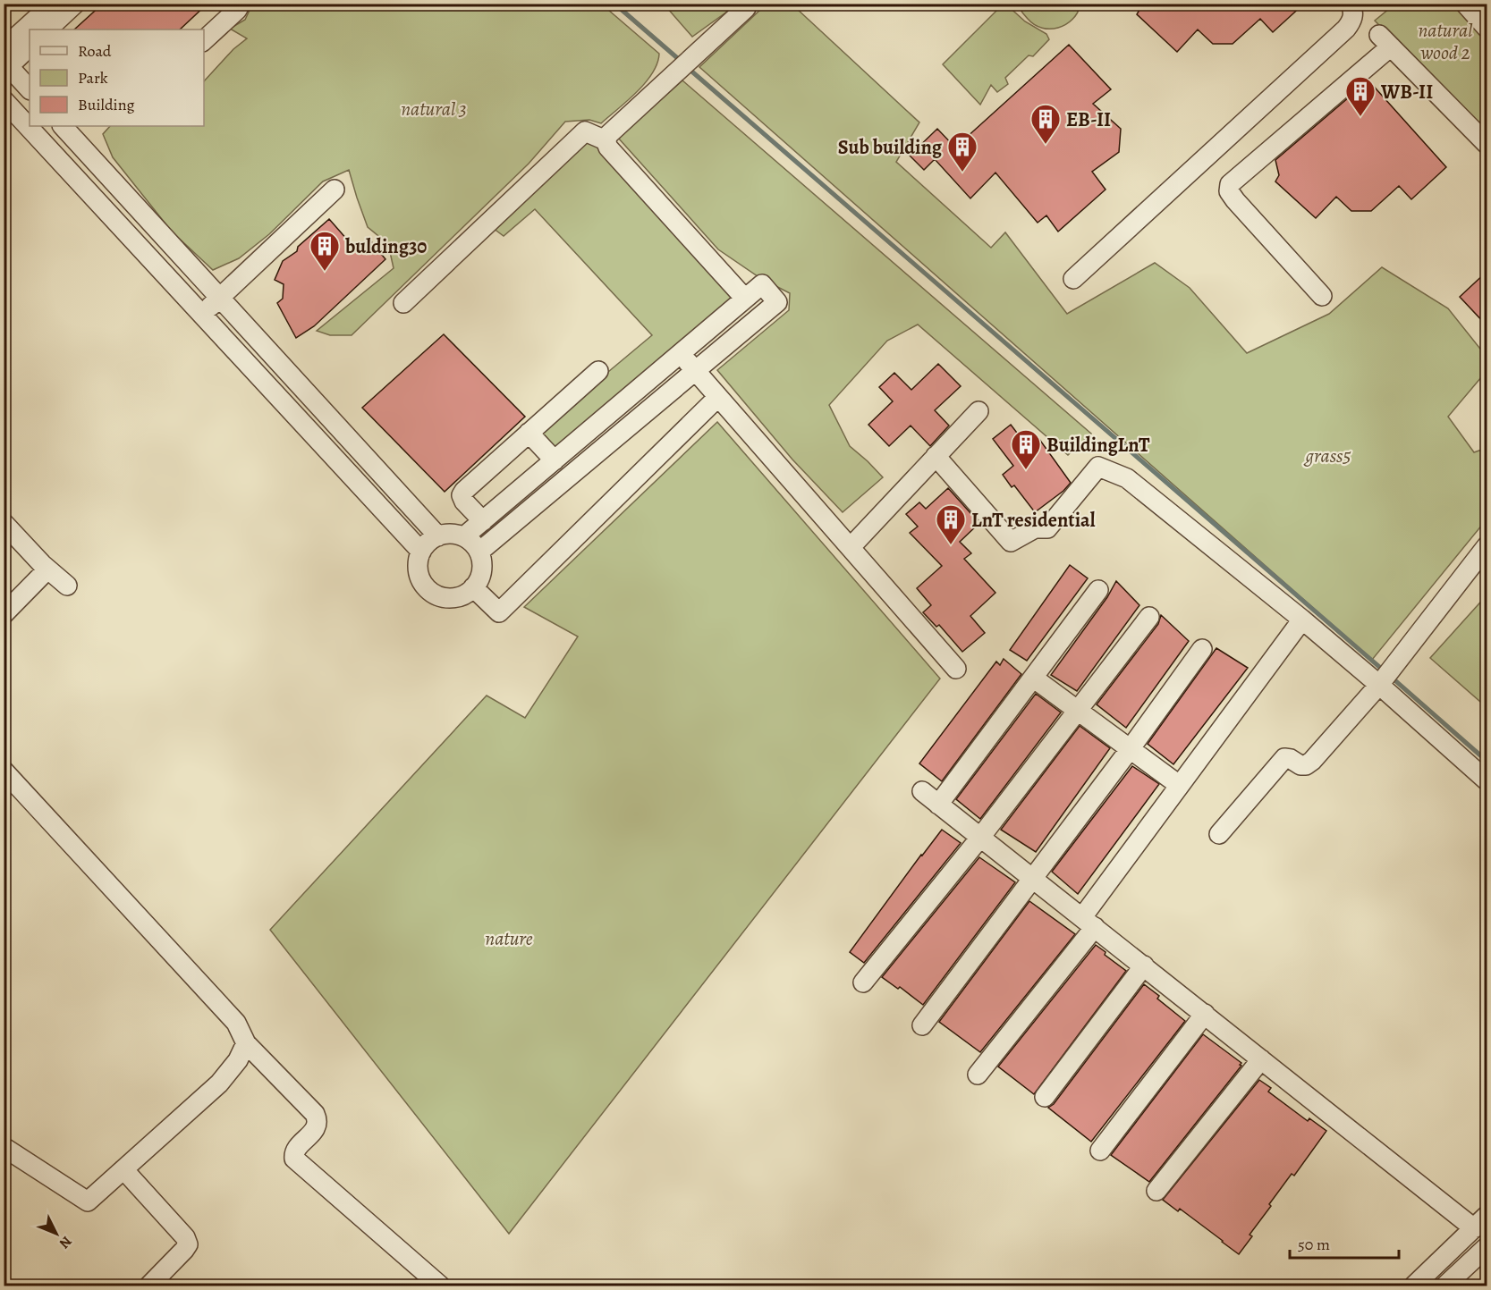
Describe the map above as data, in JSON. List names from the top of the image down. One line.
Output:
{"parks":["natural wood 2","natural 3","grass5","nature"],"places":{"building":["WB-II","EB-II","Sub building","bulding30","BuildingLnT","LnT residential"]},"legend":["Road","Park","Building"],"scale_bar":"50 m","north":"bottom right"}
